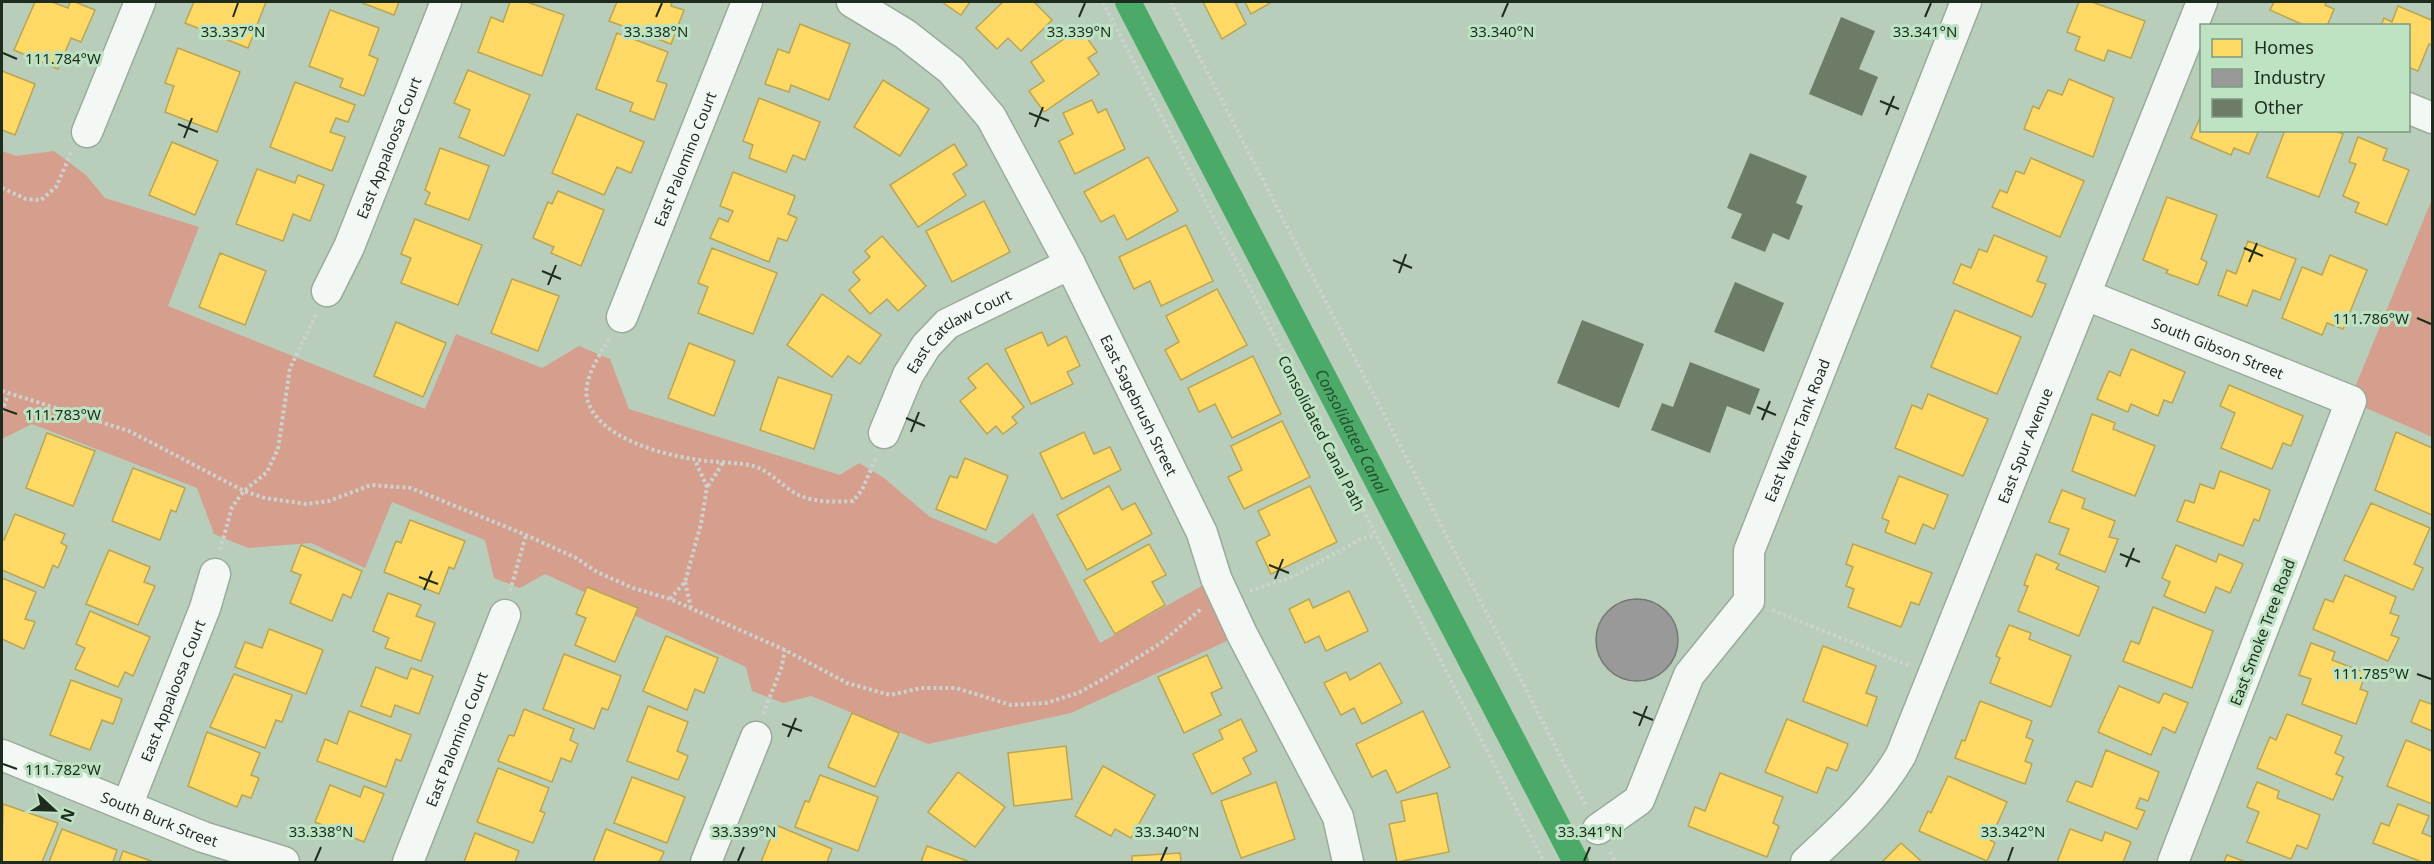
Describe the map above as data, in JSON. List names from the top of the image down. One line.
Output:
{"streets":{"street":["East Appaloosa Court","East Palomino Court","East Catclaw Court","South Gibson Street","East Sagebrush Street","East Water Tank Road","East Spur Avenue","East Smoke Tree Road","South Burk Street"],"path":["Consolidated Canal Path"]},"crossings":[["East Appaloosa Court","South Burk Street"],["East Catclaw Court","East Sagebrush Street"],["South Gibson Street","East Spur Avenue"],["South Gibson Street","East Smoke Tree Road"]],"water":["Consolidated Canal"],"legend":["Homes","Industry","Other"],"north":"right","coordinates":["33.339°N","33.340°N","33.341°N","33.337°N","33.338°N","111.784°W","111.786°W","111.783°W","111.785°W","111.782°W","33.342°N"]}
